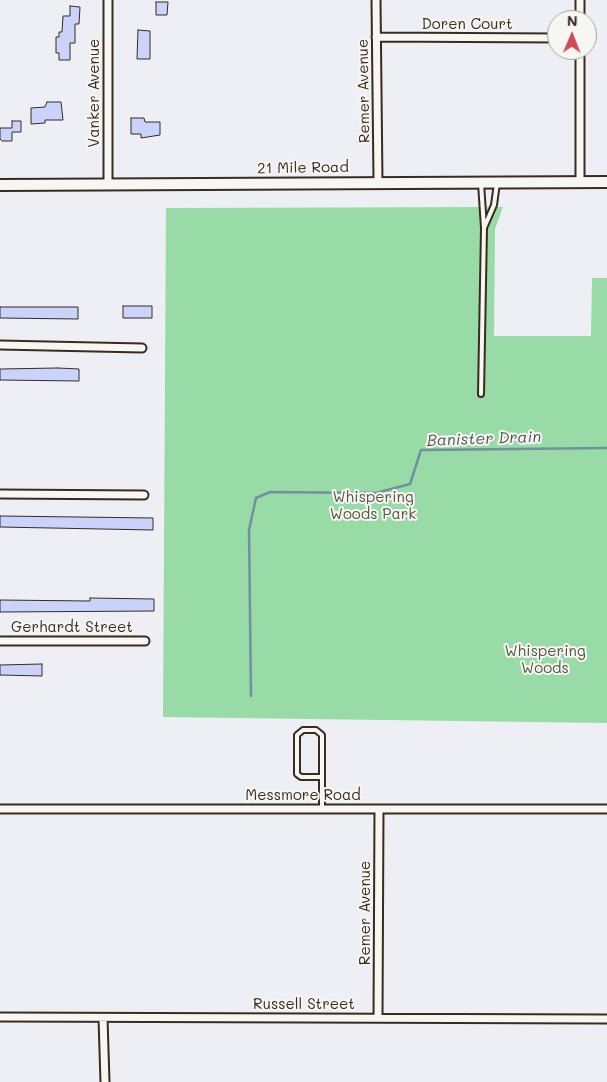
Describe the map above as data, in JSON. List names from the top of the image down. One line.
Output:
{"streets":{"street":["Doren Court","Remer Avenue","Vanker Avenue","21 Mile Road","Gerhardt Street","Messmore Road","Russell Street"]},"crossings":[["Doren Court","Remer Avenue"],["Remer Avenue","21 Mile Road"],["Remer Avenue","Messmore Road"],["Remer Avenue","Russell Street"],["Vanker Avenue","21 Mile Road"]],"water":["Banister Drain"],"parks":["Whispering Woods Park","Whispering Woods"],"north":"top"}
